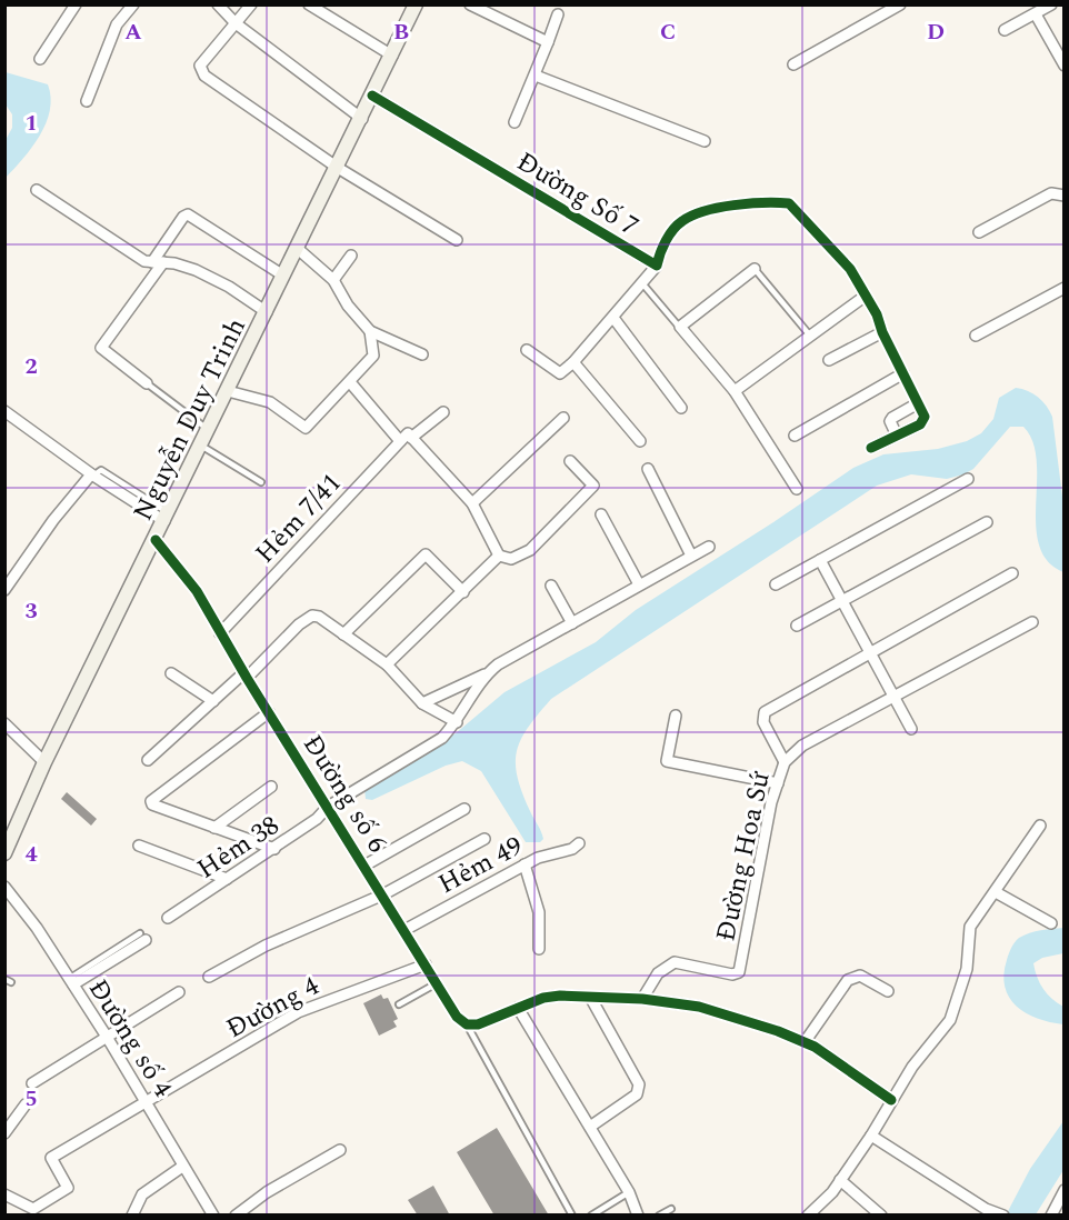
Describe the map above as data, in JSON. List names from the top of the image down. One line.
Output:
{"streets":{"main road":["Nguyễn Duy Trinh"],"street":["Đường Số 7","Hẻm 7/41","Đường số 6","Hẻm 38","Đường Hoa Sứ","Hẻm 49","Đường 4","Đường số 4"]},"crossings":[["Đường Số 7","Nguyễn Duy Trinh"],["Nguyễn Duy Trinh","Đường số 6"],["Hẻm 7/41","Đường số 6"],["Đường số 6","Hẻm 38"],["Đường số 6","Hẻm 49"],["Đường số 6","Đường 4"],["Đường 4","Đường số 4"]],"grid":{"columns":["A","B","C","D"],"rows":["1","2","3","4","5"]}}
